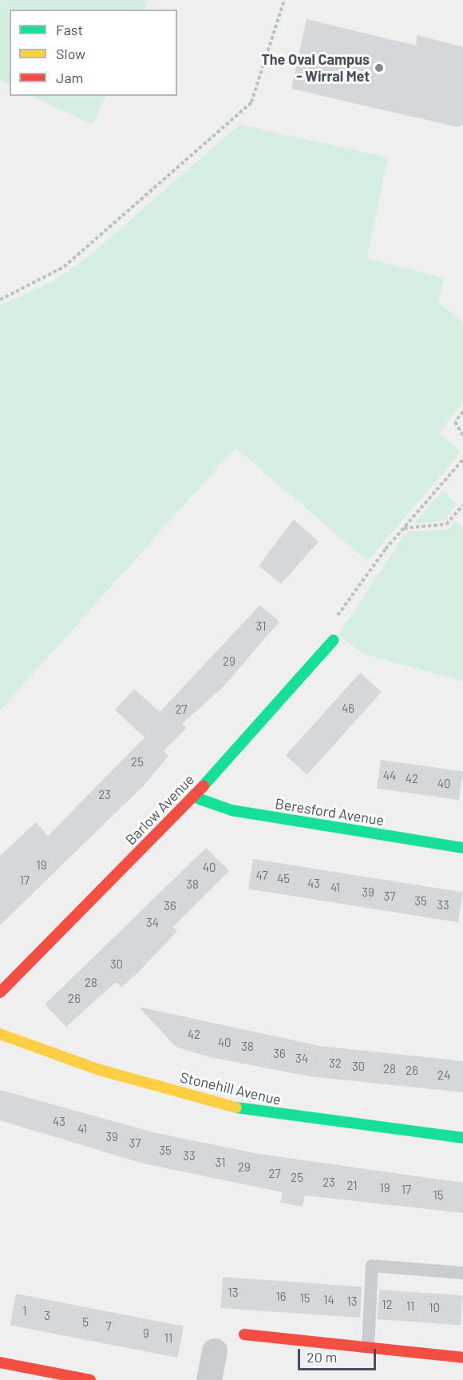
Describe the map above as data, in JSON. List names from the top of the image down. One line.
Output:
{"streets":{"street":["Barlow Avenue","Beresford Avenue","Stonehill Avenue"]},"crossings":[["Barlow Avenue","Beresford Avenue"]],"places":["The Oval Campus - Wirral Met"],"house_numbers":["31","29","46","27","25","44","42","40","23","19","40","47","45","17","43","38","41","39","37","35","33","36","34","30","28","26","42","40","38","36","34","32","30","28","26","24","43","41","39","37","35","33","31","29","27","25","23","21","19","17","15","13","16","15","14","13","12","11","10","1","3","5","7","9","11"],"legend":["Fast","Slow","Jam"],"scale_bar":"20 m"}
